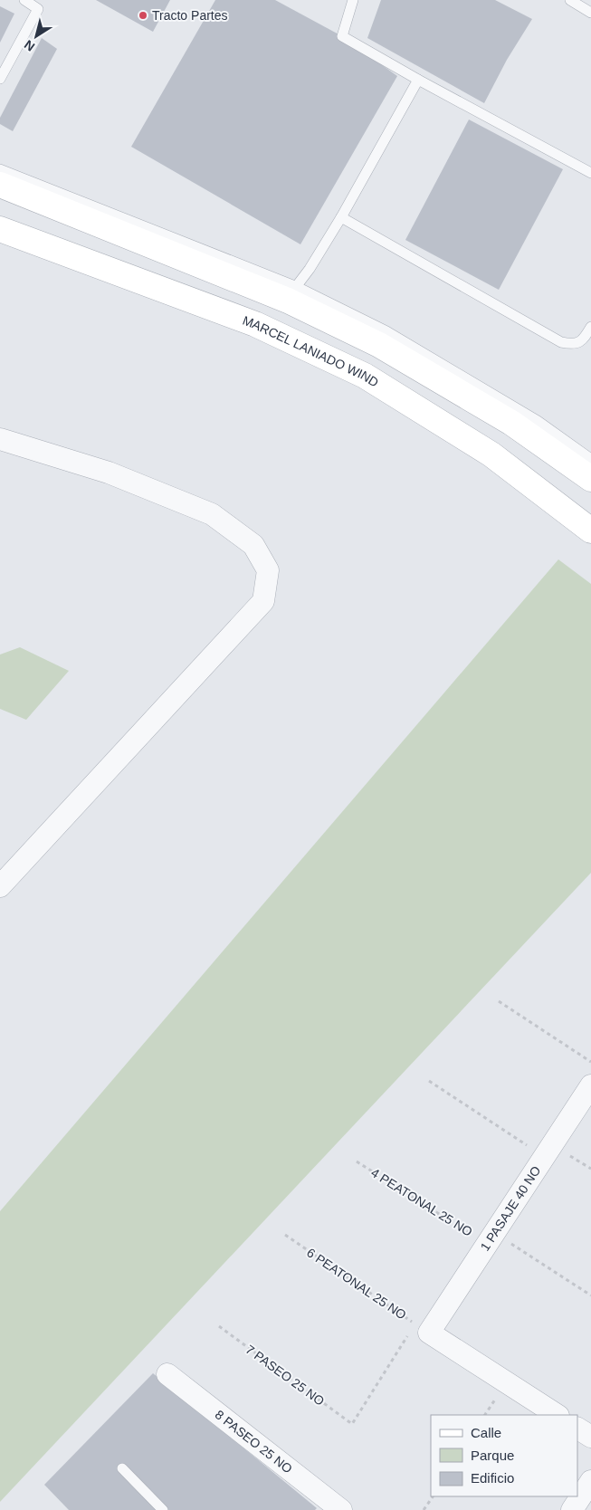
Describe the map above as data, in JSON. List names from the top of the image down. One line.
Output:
{"streets":{"main road":["MARCEL LANIADO WIND"],"street":["1 PASAJE 40 NO","8 PASEO 25 NO"],"path":["4 PEATONAL 25 NO","6 PEATONAL 25 NO","7 PASEO 25 NO"]},"crossings":[["4 PEATONAL 25 NO","1 PASAJE 40 NO"],["1 PASAJE 40 NO","6 PEATONAL 25 NO"],["1 PASAJE 40 NO","7 PASEO 25 NO"],["6 PEATONAL 25 NO","7 PASEO 25 NO"]],"places":["Tracto Partes"],"legend":["Calle","Parque","Edificio"],"north":"bottom left"}
